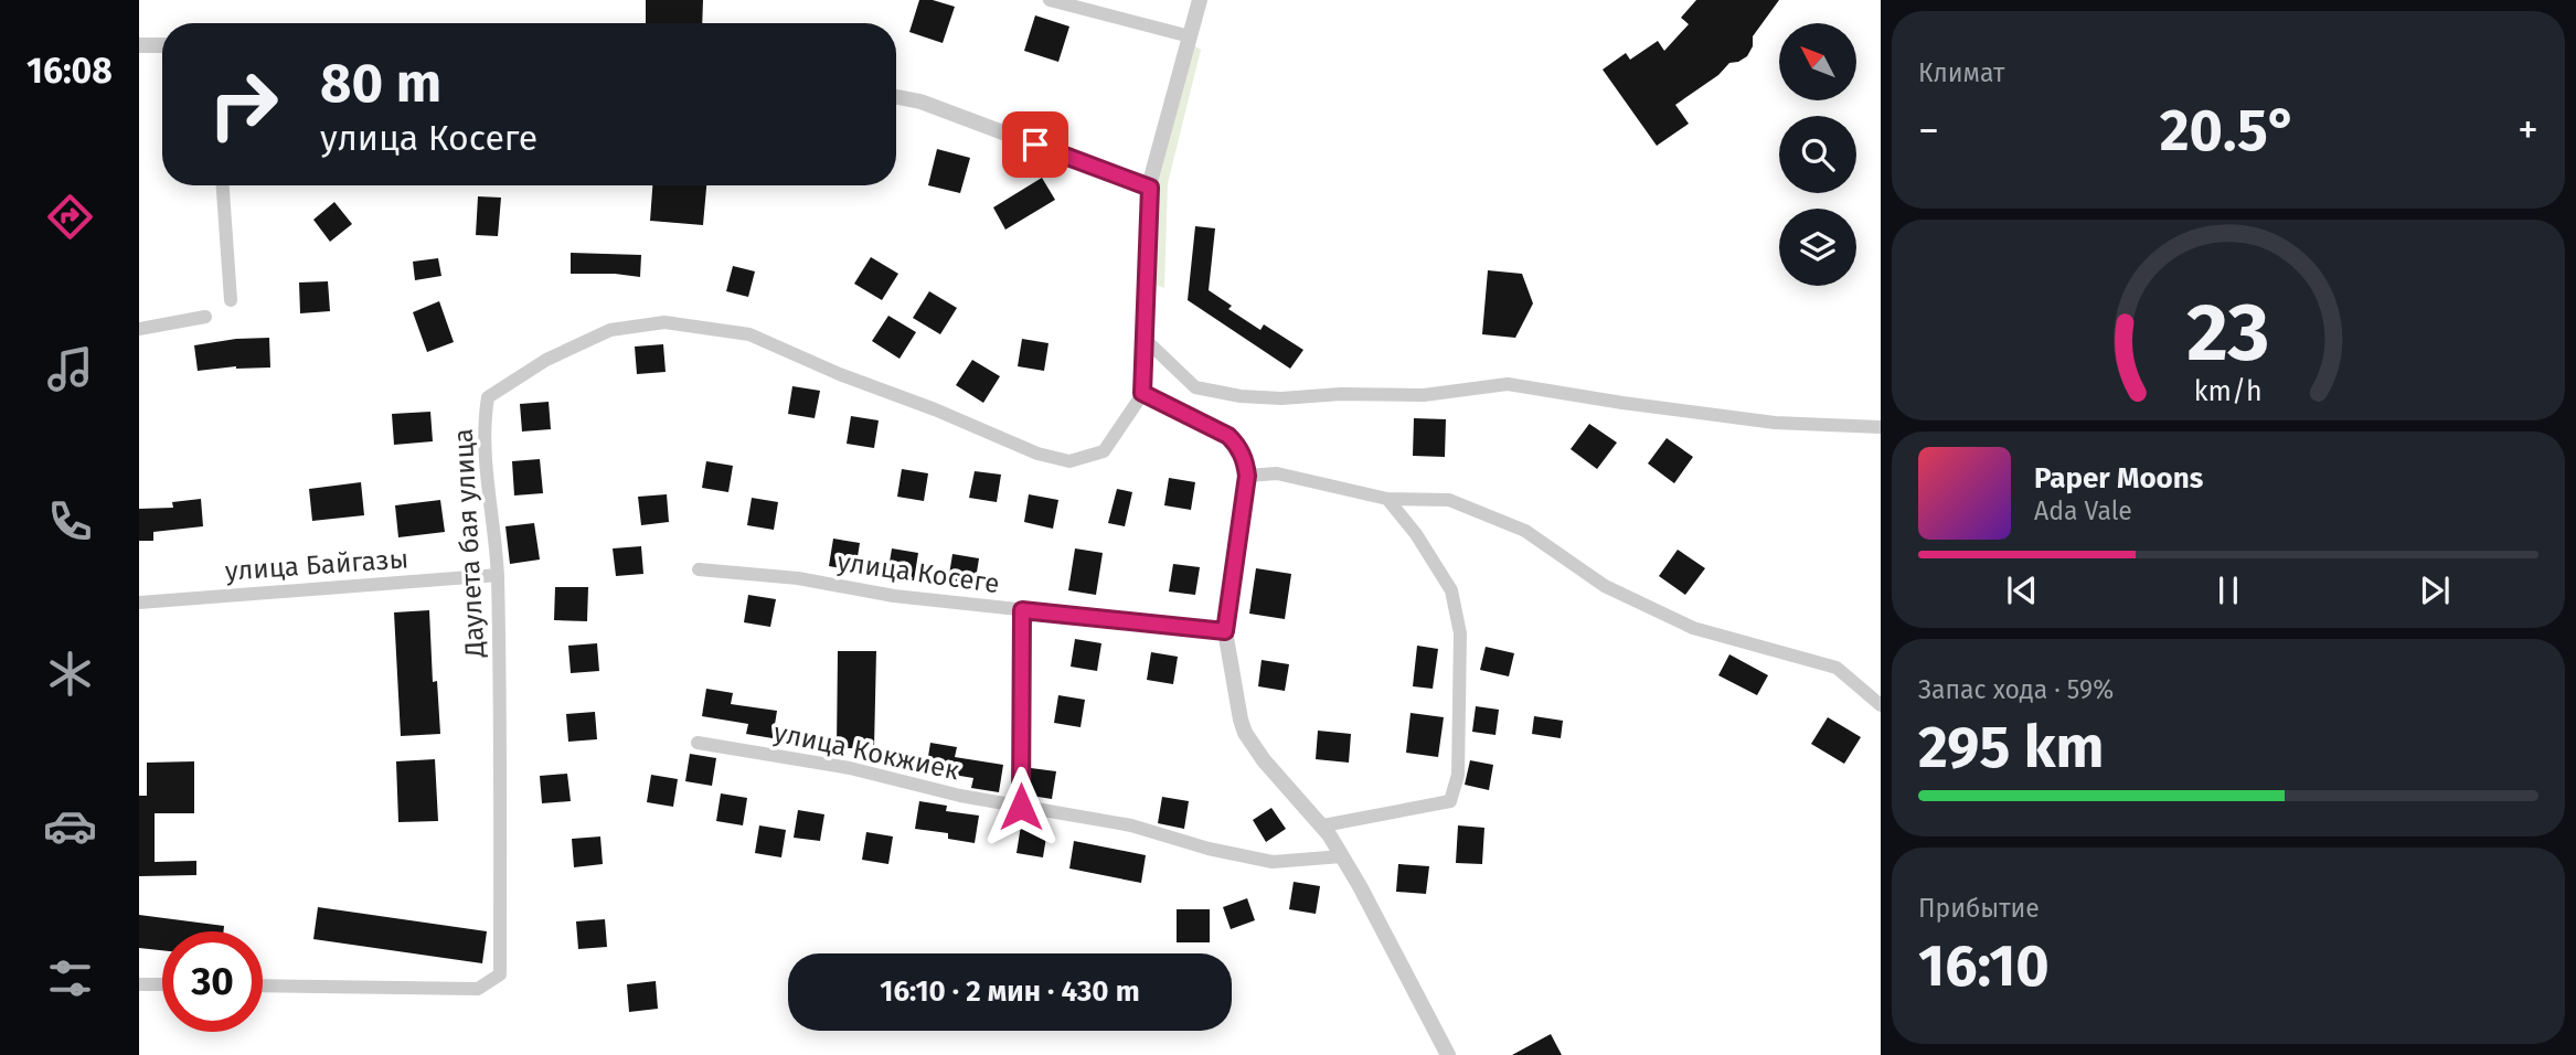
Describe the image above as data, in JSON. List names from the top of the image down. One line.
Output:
{"streets":{"street":["Даулета бая улица","улица Байгазы","улица Косеге","улица Кокжиек"]},"crossings":[["Даулета бая улица","улица Байгазы"]],"north":"top left","page":{"tabs":"16:08","tile":["Климат",["Запас хода · 59%","295 km"],["Прибытие","16:10"]],"turn":["80 m","улица Косеге"],"heat":["−","20.5°","+"],"song":["Paper Moons","Ada Vale"],"limit":"30","trip":"16:10 · 2 мин · 430 m","gauge":["23","km/h"]}}
